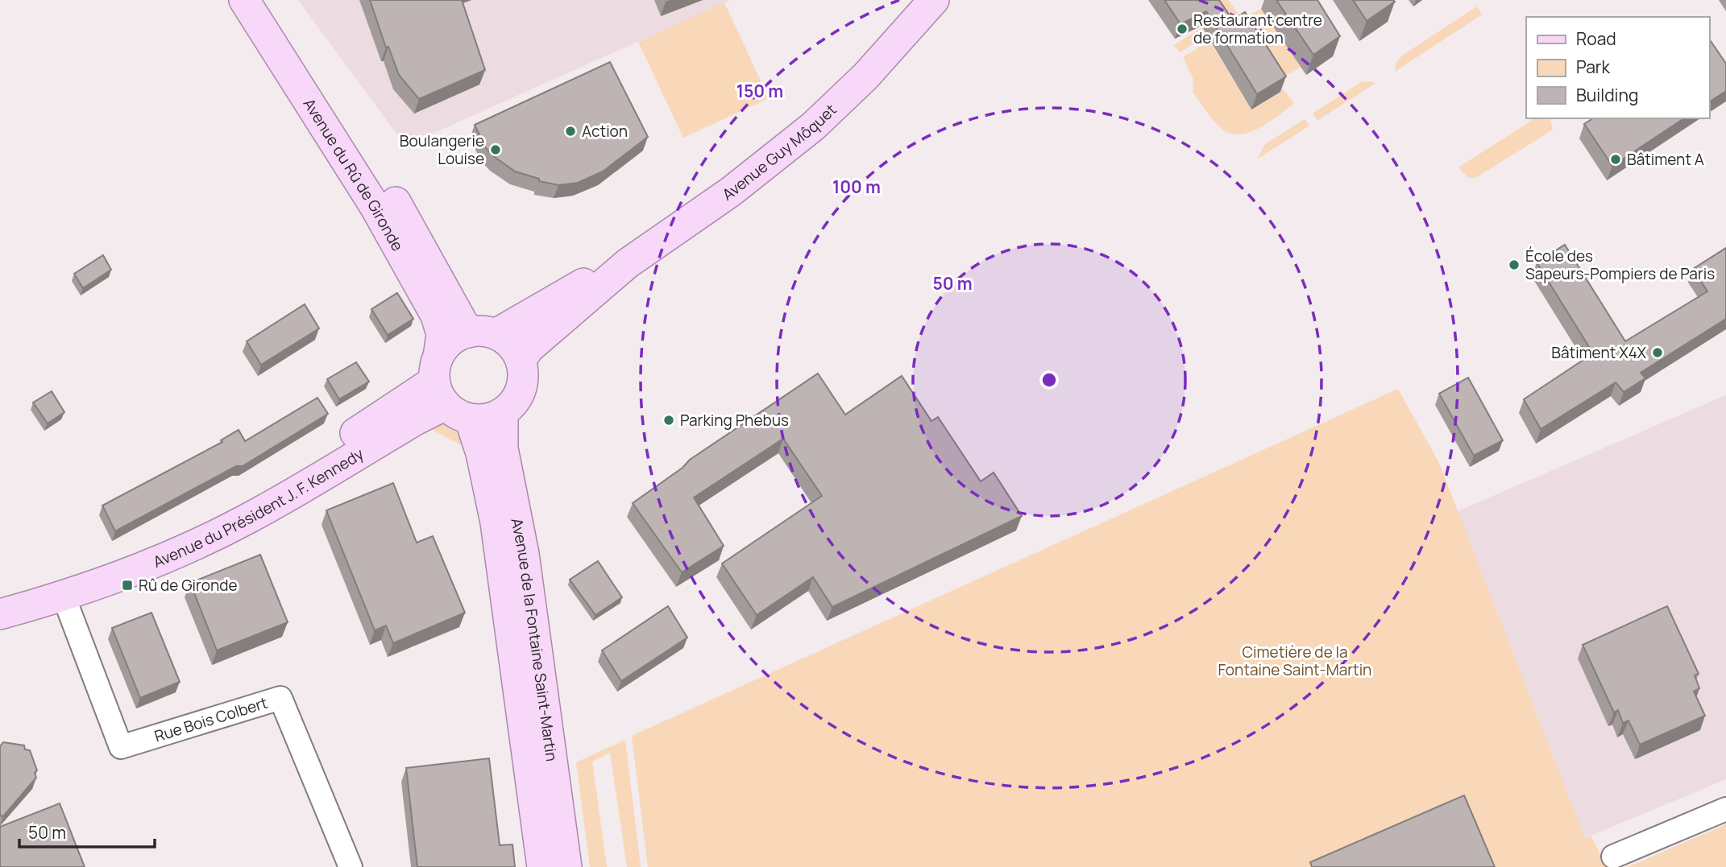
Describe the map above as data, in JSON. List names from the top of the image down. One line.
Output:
{"streets":{"main road":["Avenue Guy Môquet","Avenue du Rû de Gironde","Avenue du Président J. F. Kennedy","Avenue de la Fontaine Saint-Martin"],"street":["Rue Bois Colbert"]},"crossings":[["Avenue Guy Môquet","Avenue du Rû de Gironde"],["Avenue Guy Môquet","Avenue du Président J. F. Kennedy"],["Avenue Guy Môquet","Avenue de la Fontaine Saint-Martin"],["Avenue du Rû de Gironde","Avenue du Président J. F. Kennedy"],["Avenue du Rû de Gironde","Avenue de la Fontaine Saint-Martin"],["Avenue du Président J. F. Kennedy","Avenue de la Fontaine Saint-Martin"],["Avenue du Président J. F. Kennedy","Rue Bois Colbert"]],"parks":["Cimetière de la Fontaine Saint-Martin"],"places":{"other":["Restaurant centre de formation","Action","Boulangerie Louise","Bâtiment A","École des Sapeurs-Pompiers de Paris","Bâtiment X4X","Parking Phebus"],"transit":["Rû de Gironde"]},"legend":["Road","Park","Building"],"scale_bar":"50 m","rings":["150 m","100 m","50 m"]}
